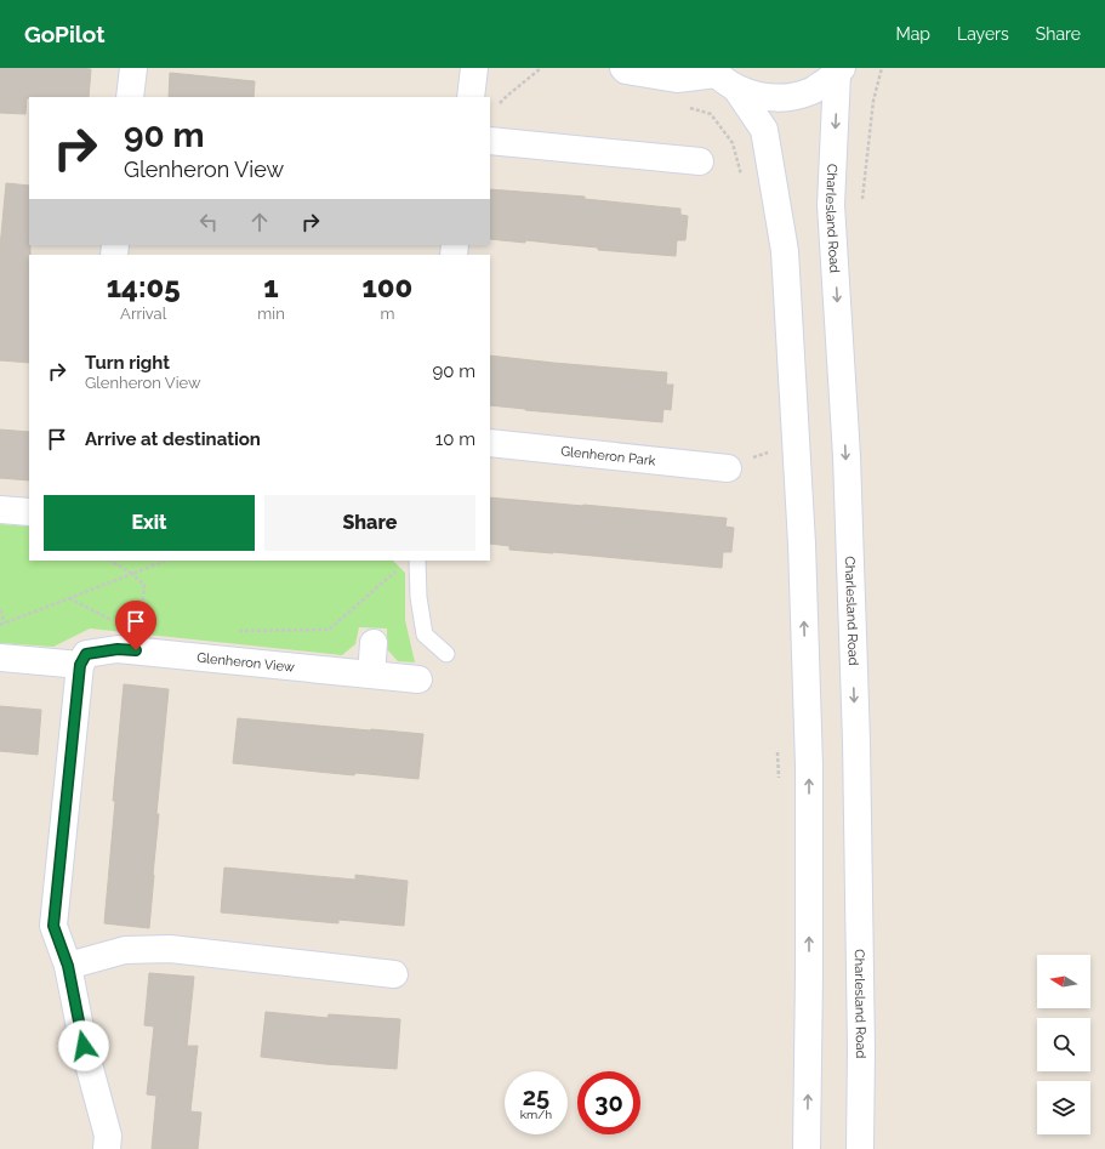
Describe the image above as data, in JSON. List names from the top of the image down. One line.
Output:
{"streets":{"main road":["Charlesland Road","Glenheron Park","Glenheron View"]},"north":"left","page":{"header":"GoPilot","nav":["Map","Layers","Share"],"turn":["90 m","Glenheron View"],"eta":["14:05","Arrival","1","min","100","m"],"list":[{"name":"Turn right","note":"Glenheron View","value":"90 m"},{"name":"Arrive at destination","value":"10 m"}],"buttons":["Exit","Share"],"speed":"25 km/h","limit":"30"}}
